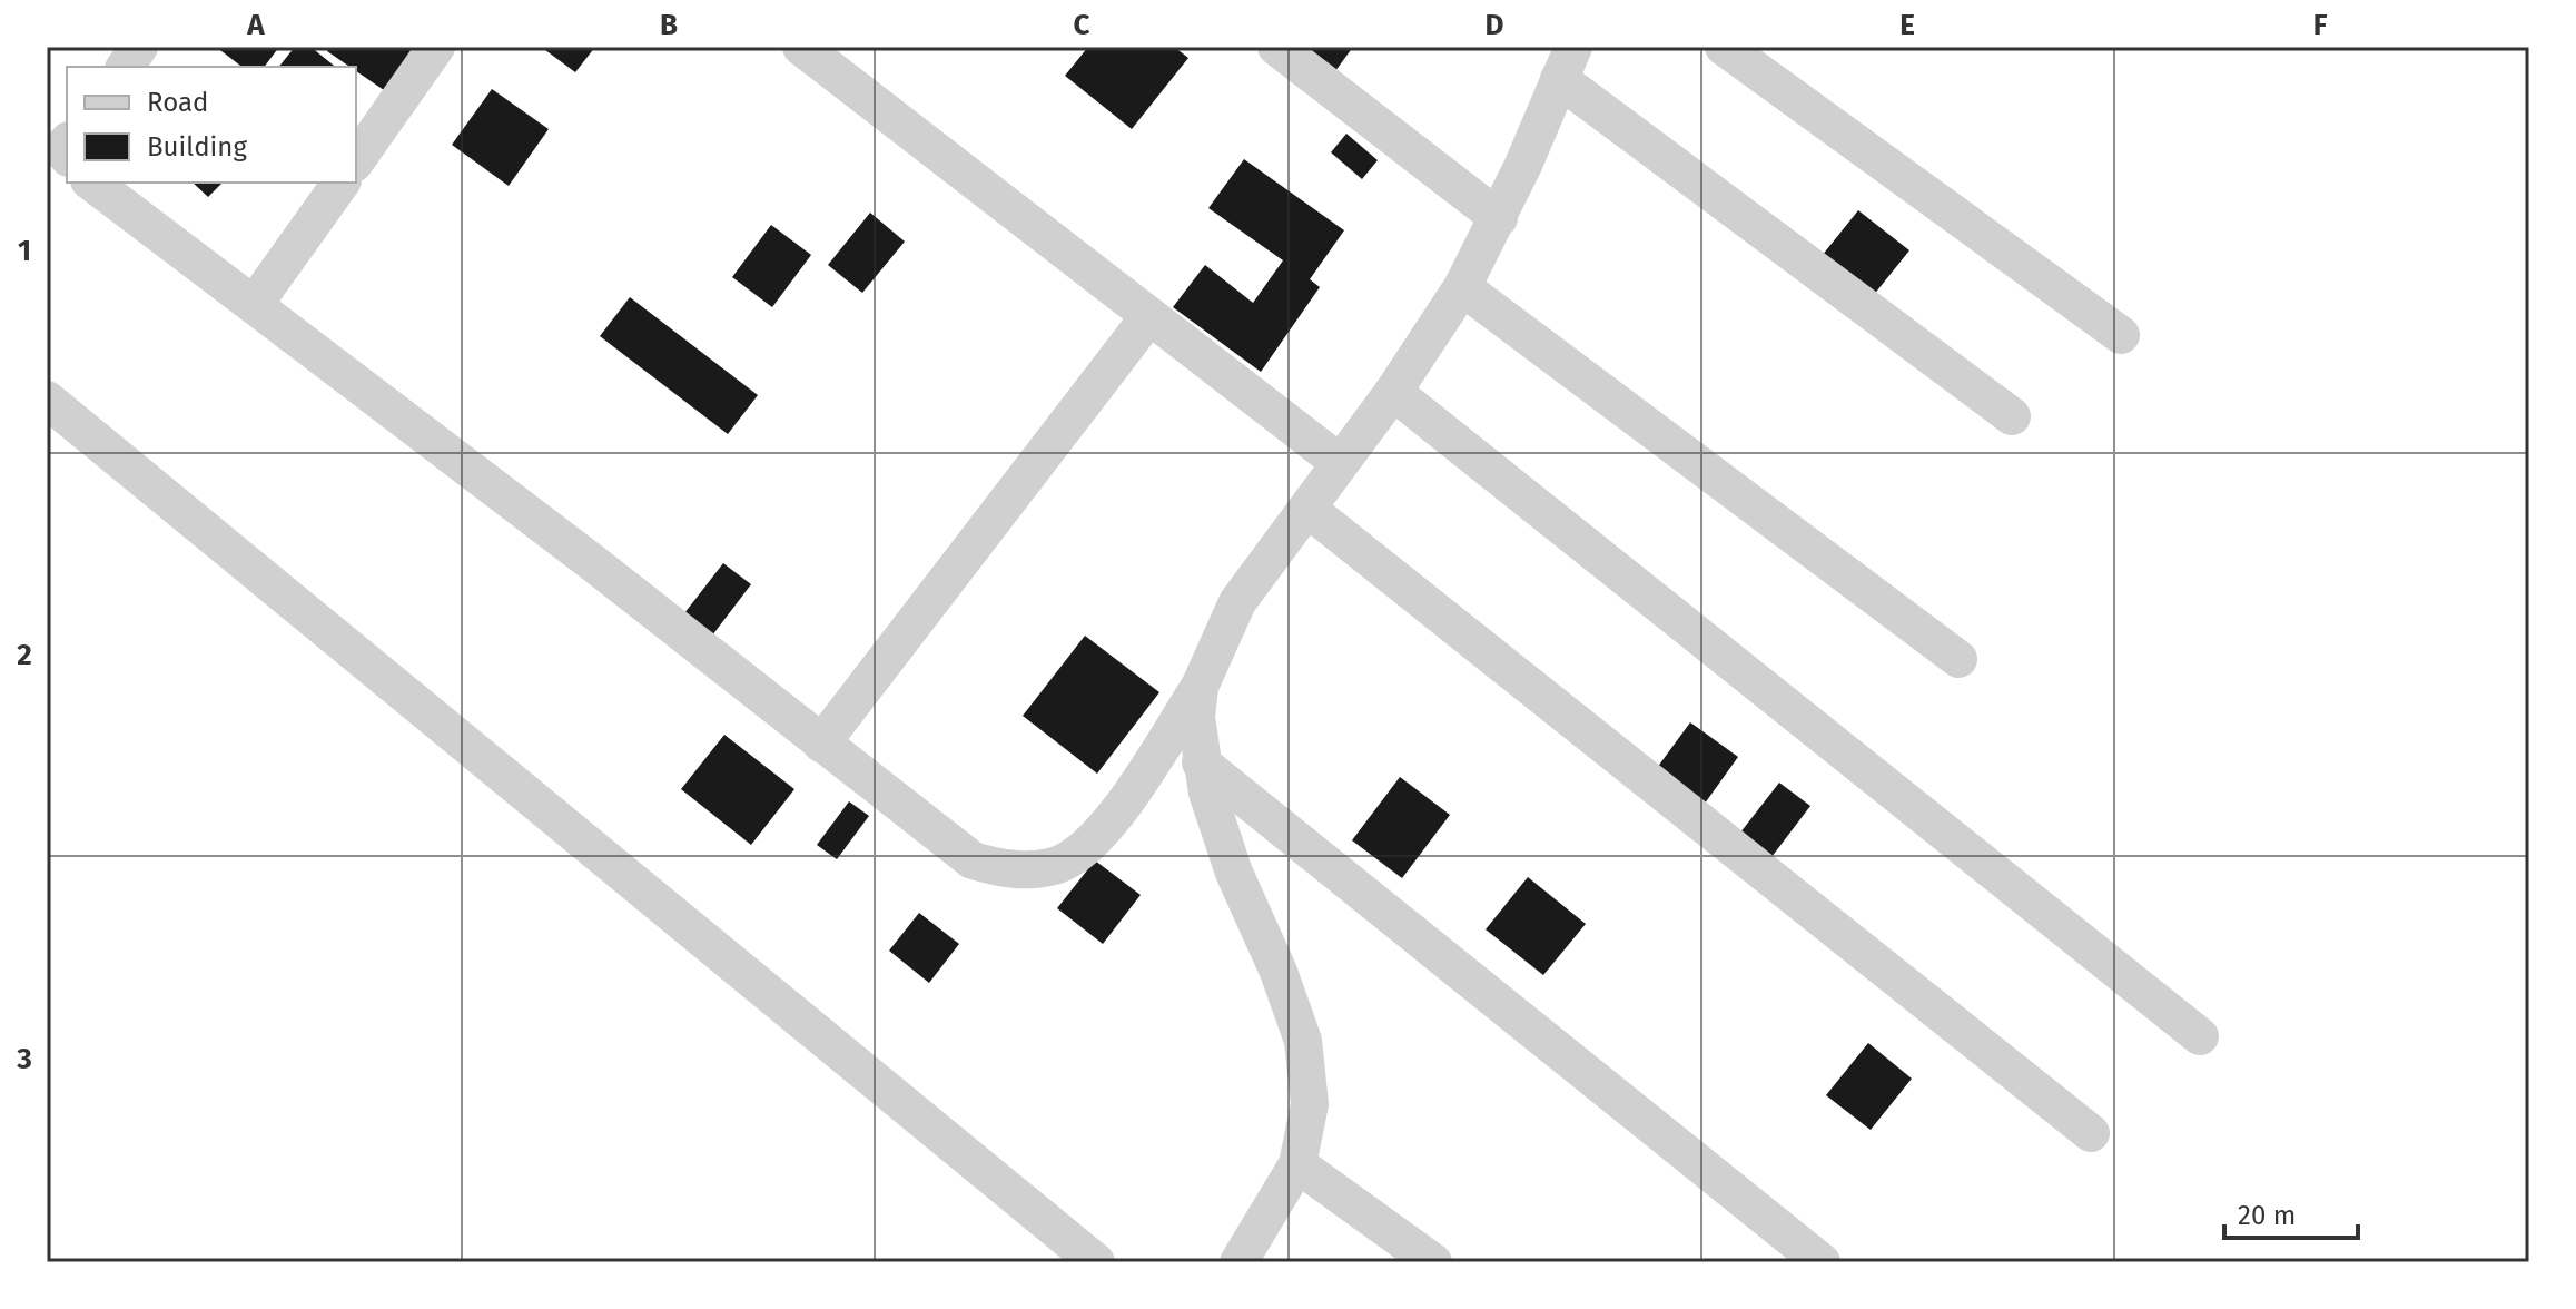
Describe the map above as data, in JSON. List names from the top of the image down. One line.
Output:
{"legend":["Road","Building"],"scale_bar":"20 m","grid":{"columns":["A","B","C","D","E","F"],"rows":["1","2","3"]}}
